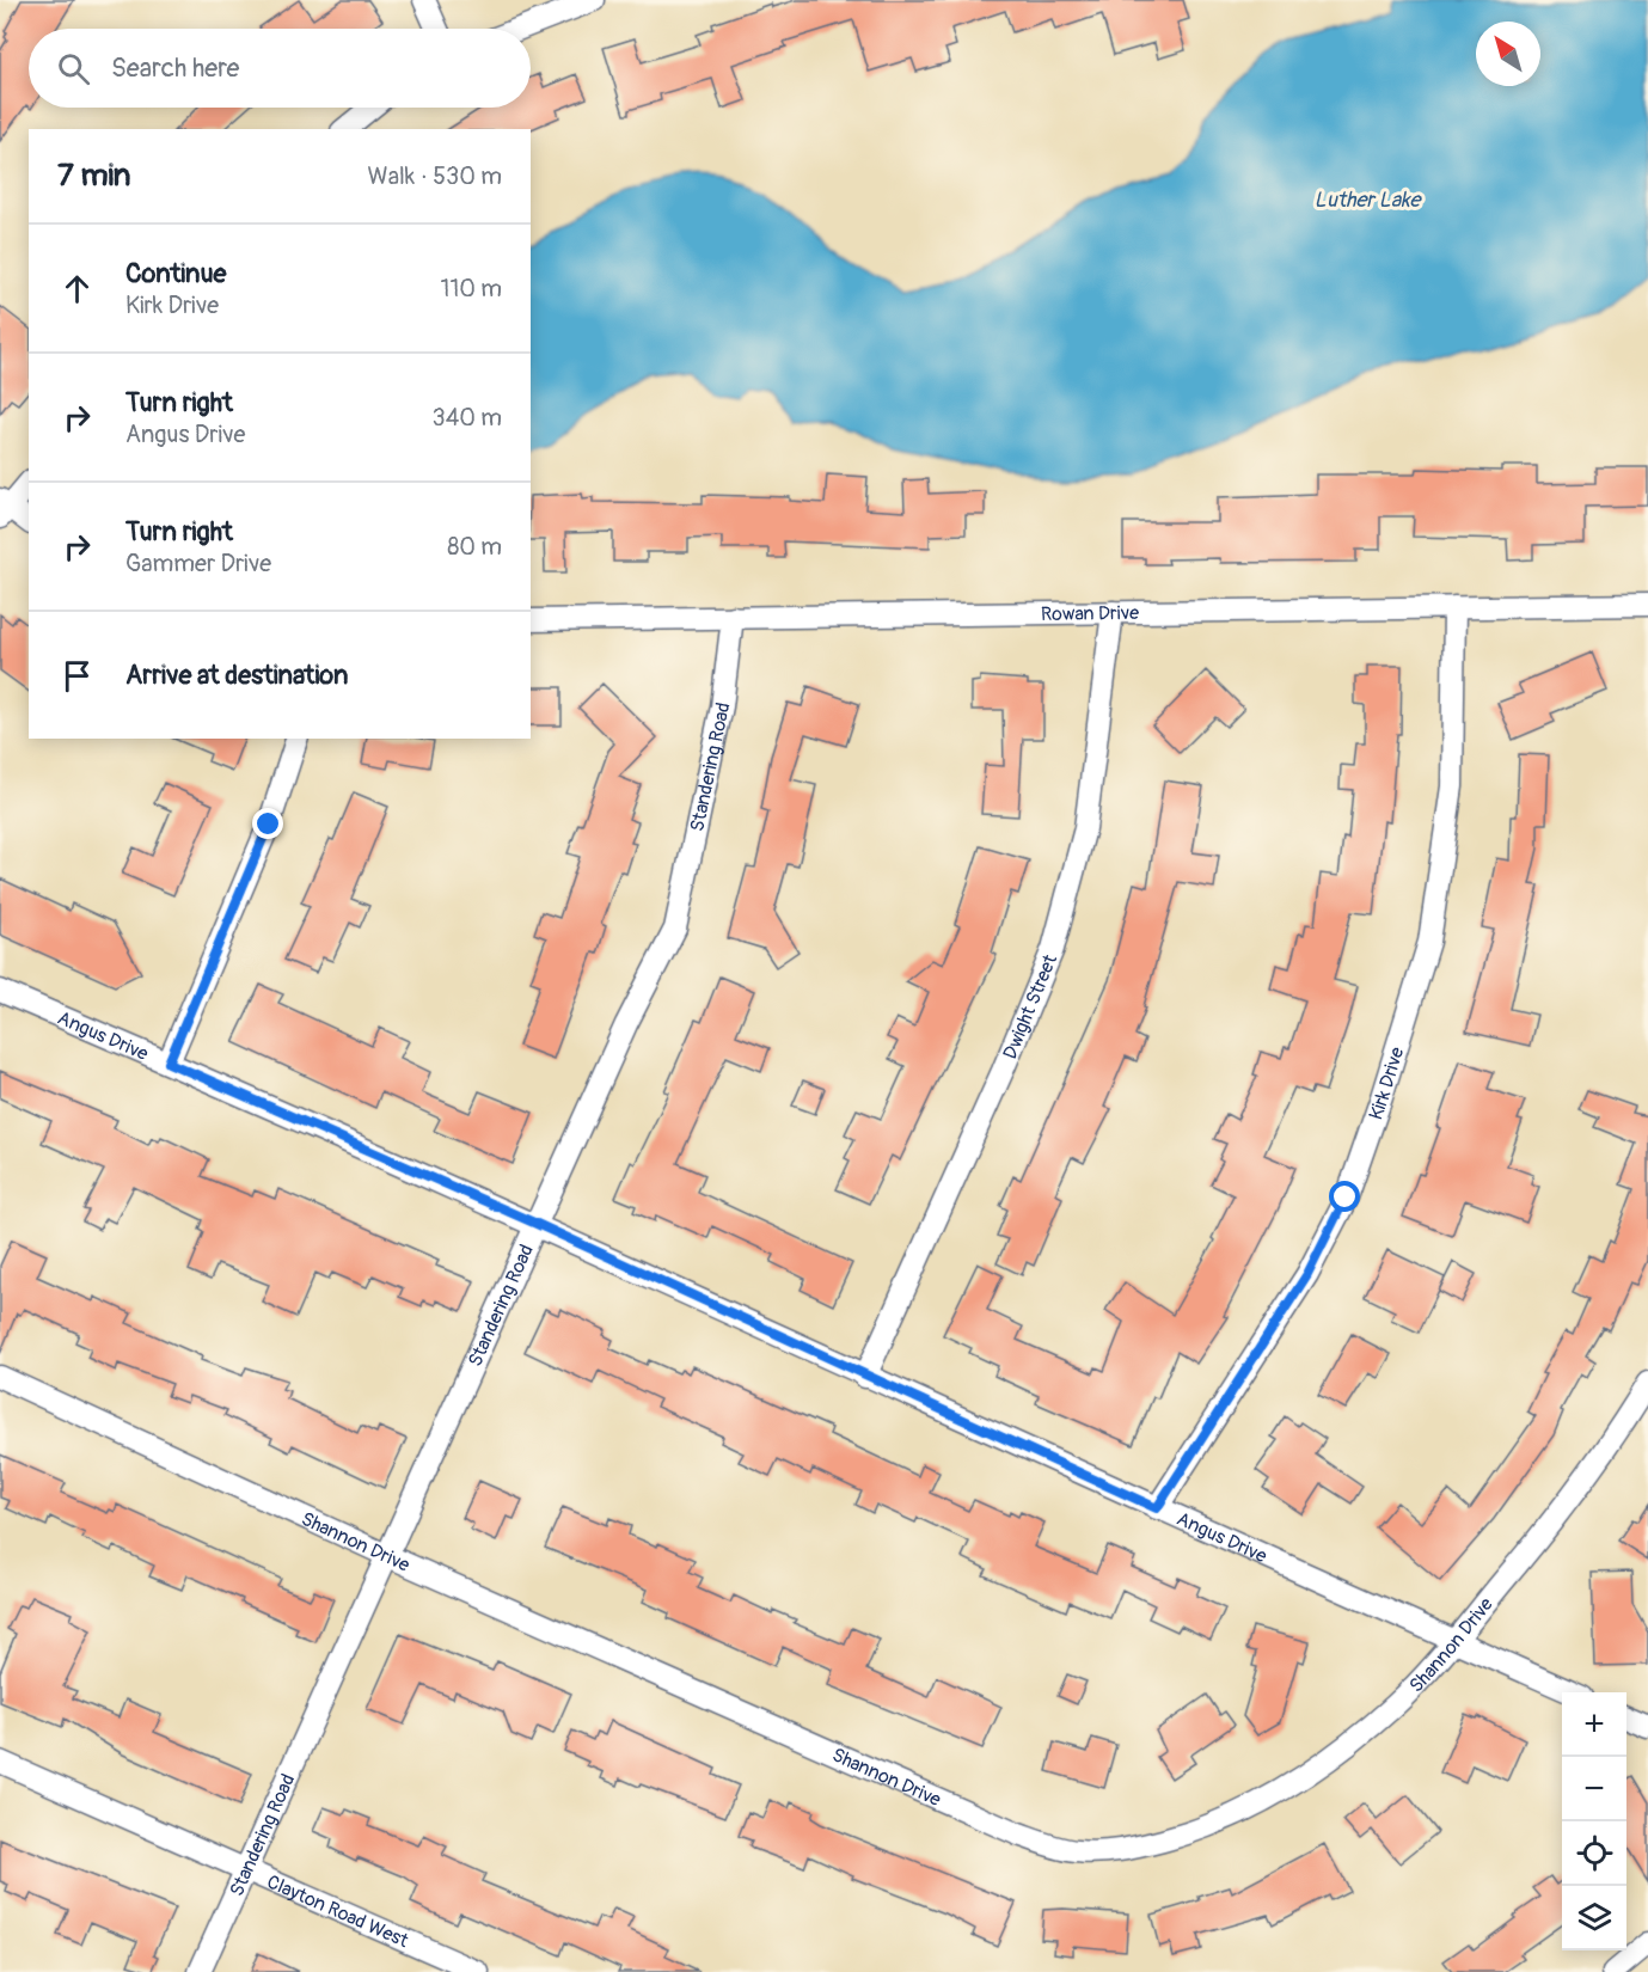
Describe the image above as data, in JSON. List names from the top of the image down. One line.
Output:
{"streets":{"street":["Rowan Drive","Standering Road","Dwight Street","Angus Drive","Kirk Drive","Shannon Drive","Clayton Road West"]},"crossings":[["Rowan Drive","Standering Road"],["Rowan Drive","Dwight Street"],["Rowan Drive","Kirk Drive"],["Standering Road","Angus Drive"],["Standering Road","Shannon Drive"],["Standering Road","Clayton Road West"],["Dwight Street","Angus Drive"],["Angus Drive","Kirk Drive"],["Angus Drive","Shannon Drive"]],"water":["Luther Lake"],"north":"top left","page":{"search":"Search here","heading":["7 min","Walk · 530 m"],"list":[["Continue","Kirk Drive","110 m"],["Turn right","Angus Drive","340 m"],["Turn right","Gammer Drive","80 m"],"Arrive at destination"],"map_buttons":["+","−"]}}
